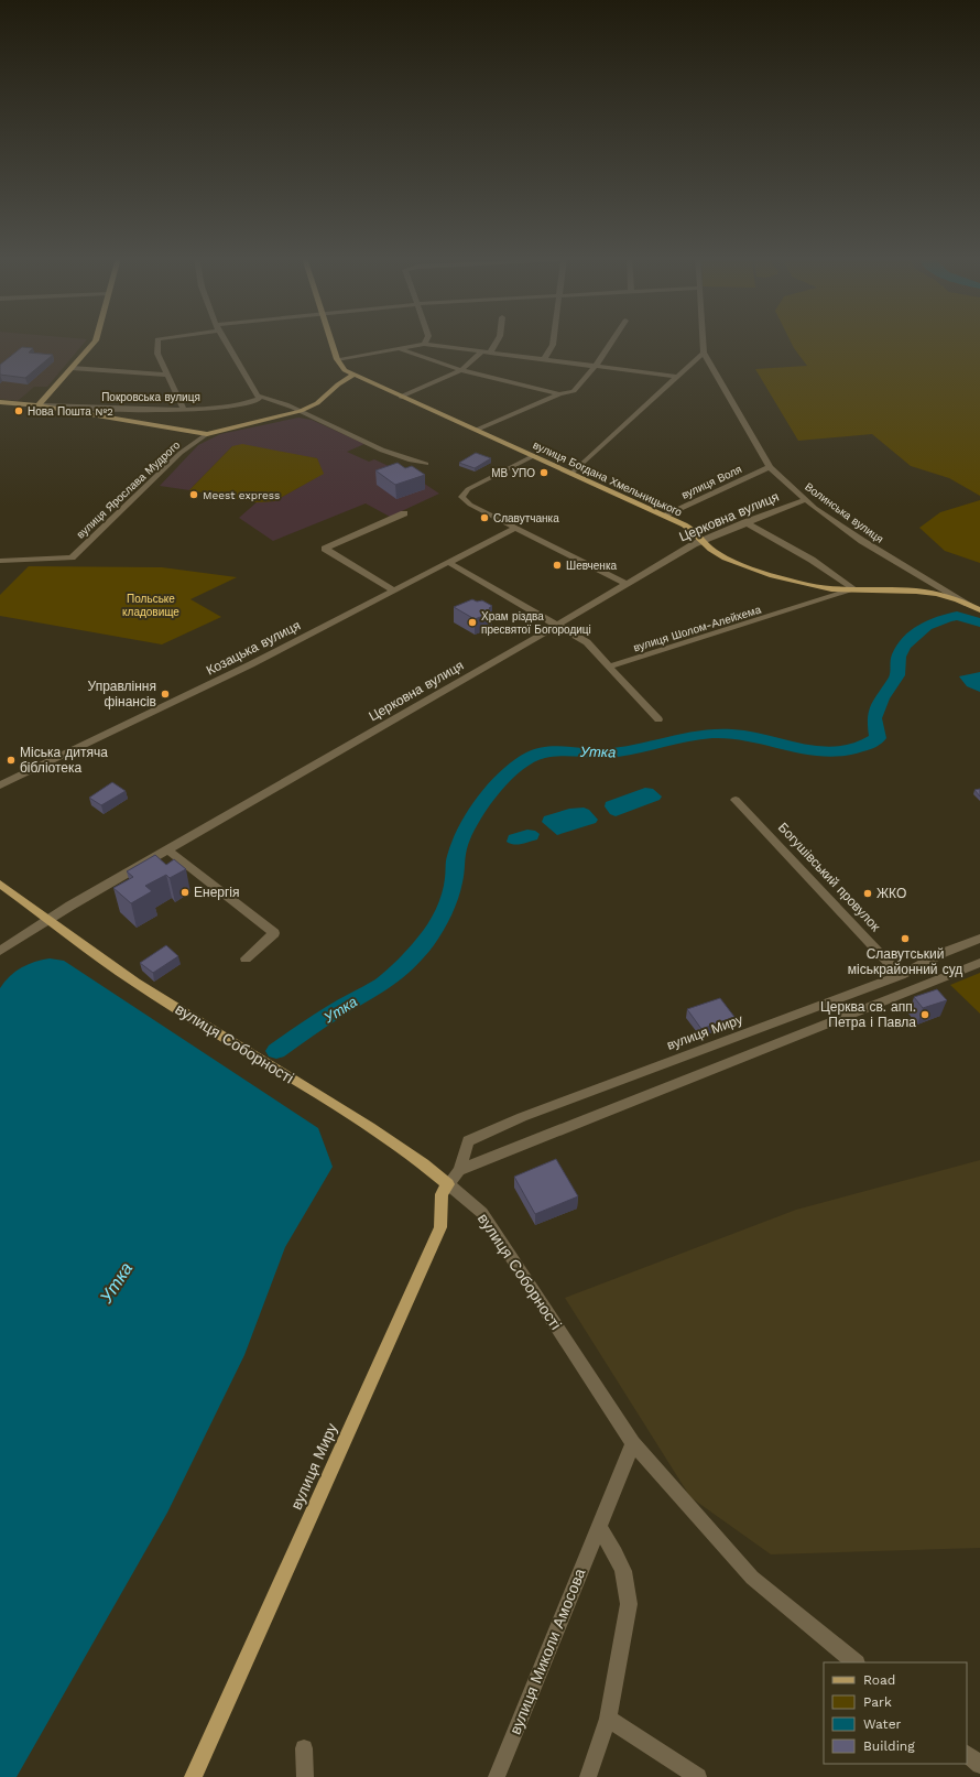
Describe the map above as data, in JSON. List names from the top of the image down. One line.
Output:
{"streets":{"main road":["Покровська вулиця","вулиця Богдана Хмельницького","вулиця Ярослава Мудрого","вулиця Миру","вулиця Соборності"],"street":["вулиця Воля","Волинська вулиця","Церковна вулиця","вулиця Шолом-Алейхема","Козацька вулиця","Богушівський провулок","вулиця Миколи Амосова"]},"crossings":[["Покровська вулиця","вулиця Ярослава Мудрого"],["вулиця Богдана Хмельницького","вулиця Воля"],["вулиця Богдана Хмельницького","вулиця Ярослава Мудрого"],["вулиця Богдана Хмельницького","Волинська вулиця"],["вулиця Богдана Хмельницького","Церковна вулиця"],["вулиця Богдана Хмельницького","вулиця Шолом-Алейхема"],["вулиця Воля","Волинська вулиця"],["Волинська вулиця","Церковна вулиця"],["Церковна вулиця","вулиця Соборності"],["Богушівський провулок","вулиця Миру"],["вулиця Миру","вулиця Соборності"],["вулиця Соборності","вулиця Миколи Амосова"]],"water":["Утка"],"parks":["Польське кладовище"],"places":["Нова Пошта №2","МВ УПО","Meest express","Славутчанка","Шевченка","Храм різдва пресвятої Богородиці","Управління фінансів","Міська дитяча бібліотека","Енергія","ЖКО","Славутський міськрайонний суд","Церква св. апп. Петра і Павла"],"legend":["Road","Park","Water","Building"]}
